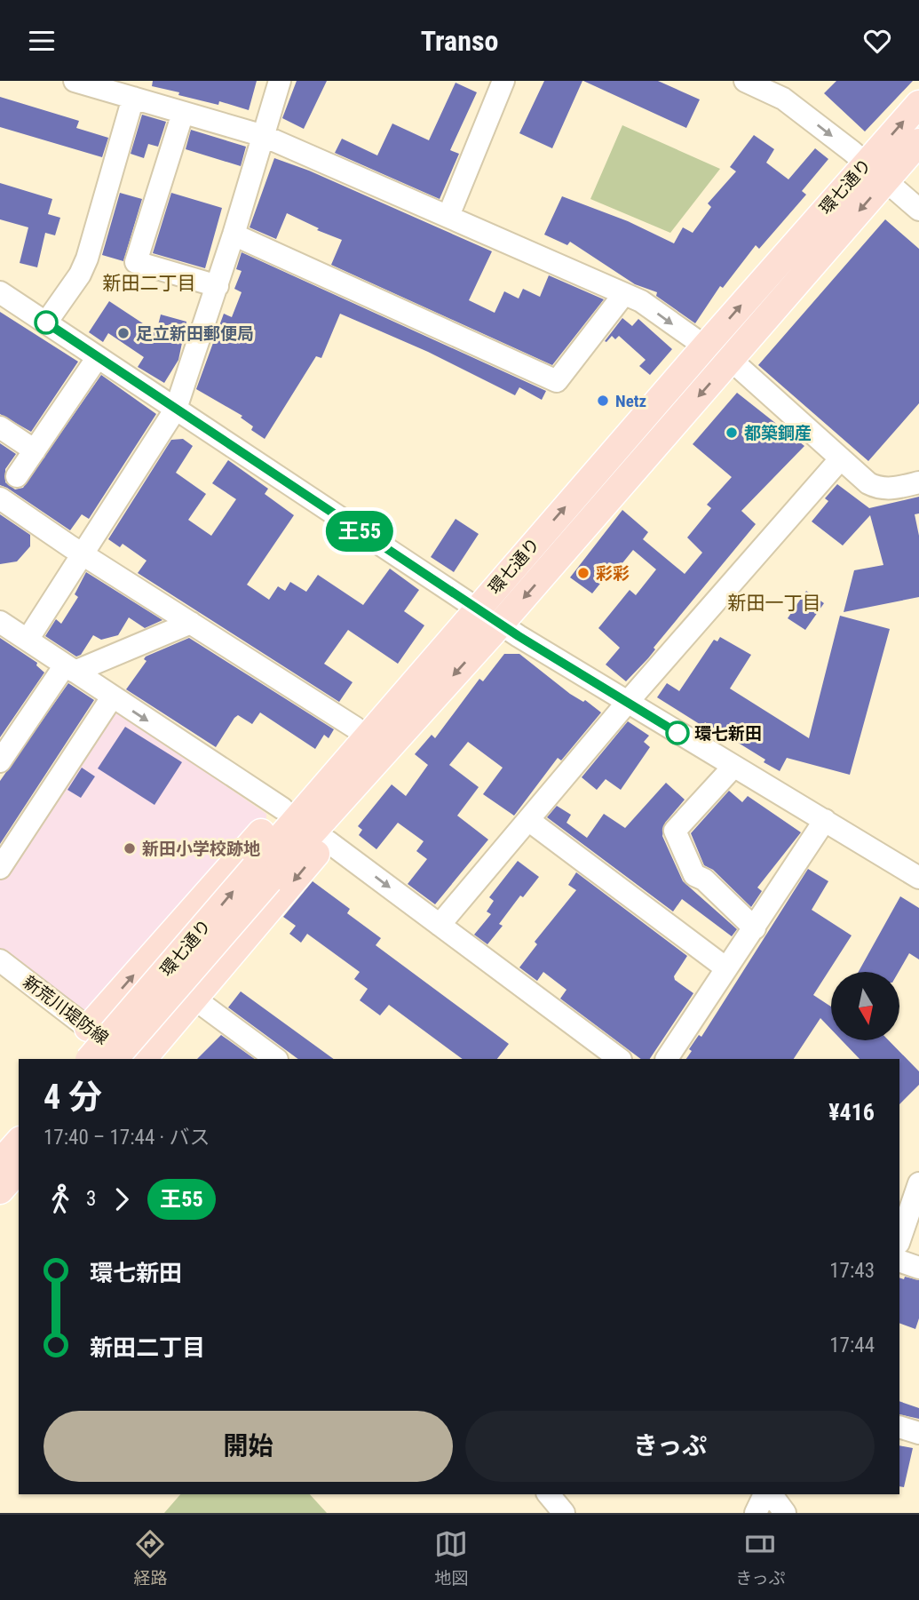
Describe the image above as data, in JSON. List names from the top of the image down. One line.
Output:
{"streets":{"main road":["環七通り"],"street":["新荒川堤防線"]},"districts":["新田二丁目","新田一丁目"],"places":["足立新田郵便局","Netz","都築鋼産","彩彩","環七新田","新田小学校跡地"],"lines":["bus line 王55"],"north":"bottom","page":{"header":"Transo","on_map":"王55","heading":["4 分","17:40 – 17:44 · バス","¥416"],"legs":["3","王55"],"list":[{"name":"環七新田","value":"17:43"},{"name":"新田二丁目","value":"17:44"}],"buttons":["開始","きっぷ"],"tabs":["経路","地図","きっぷ"]}}
